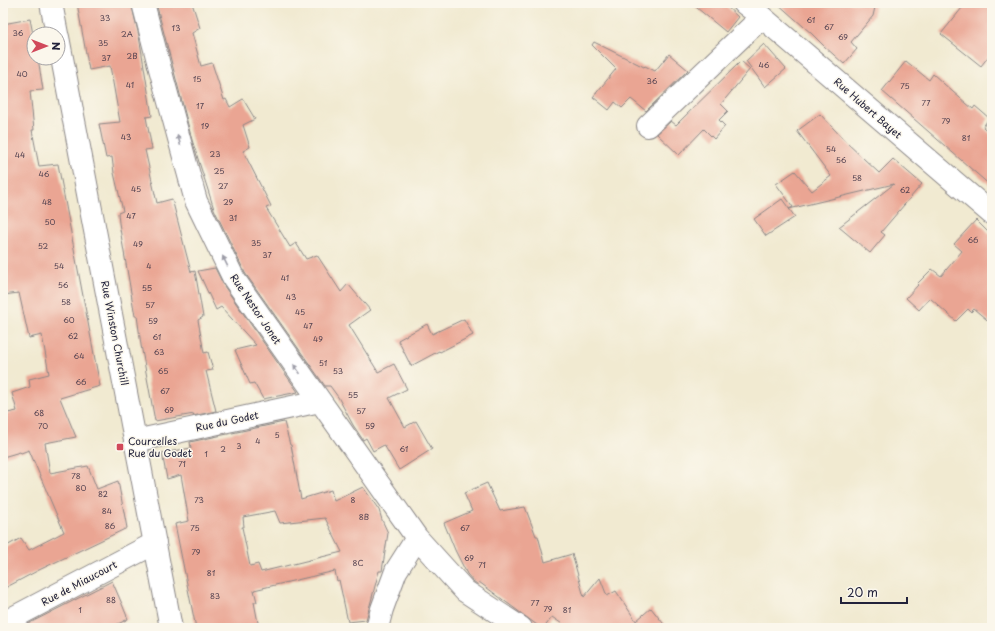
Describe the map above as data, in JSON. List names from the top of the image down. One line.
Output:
{"streets":{"street":["Rue Hubert Bayet","Rue Nestor Jonet","Rue Winston Churchill","Rue du Godet","Rue de Miaucourt"]},"crossings":[["Rue Nestor Jonet","Rue du Godet"],["Rue Winston Churchill","Rue du Godet"],["Rue Winston Churchill","Rue de Miaucourt"]],"one_way":["Rue Nestor Jonet"],"places":{"transit":["Courcelles Rue du Godet"]},"house_numbers":["33","61","67","13","36","2A","69","35","2B","37","46","40","15","36","41","75","77","17","79","19","43","81","54","23","44","56","25","46","58","27","45","62","48","29","47","31","50","66","35","49","52","37","54","4","41","56","55","43","58","57","45","60","59","47","62","61","49","63","64","51","65","53","66","67","55","69","57","68","70","59","5","4","3","2","61","1","71","78","80","82","73","8","84","8B","86","75","67","79","69","8C","71","81","83","88","77","79","1","81"],"scale_bar":"20 m","north":"right"}
